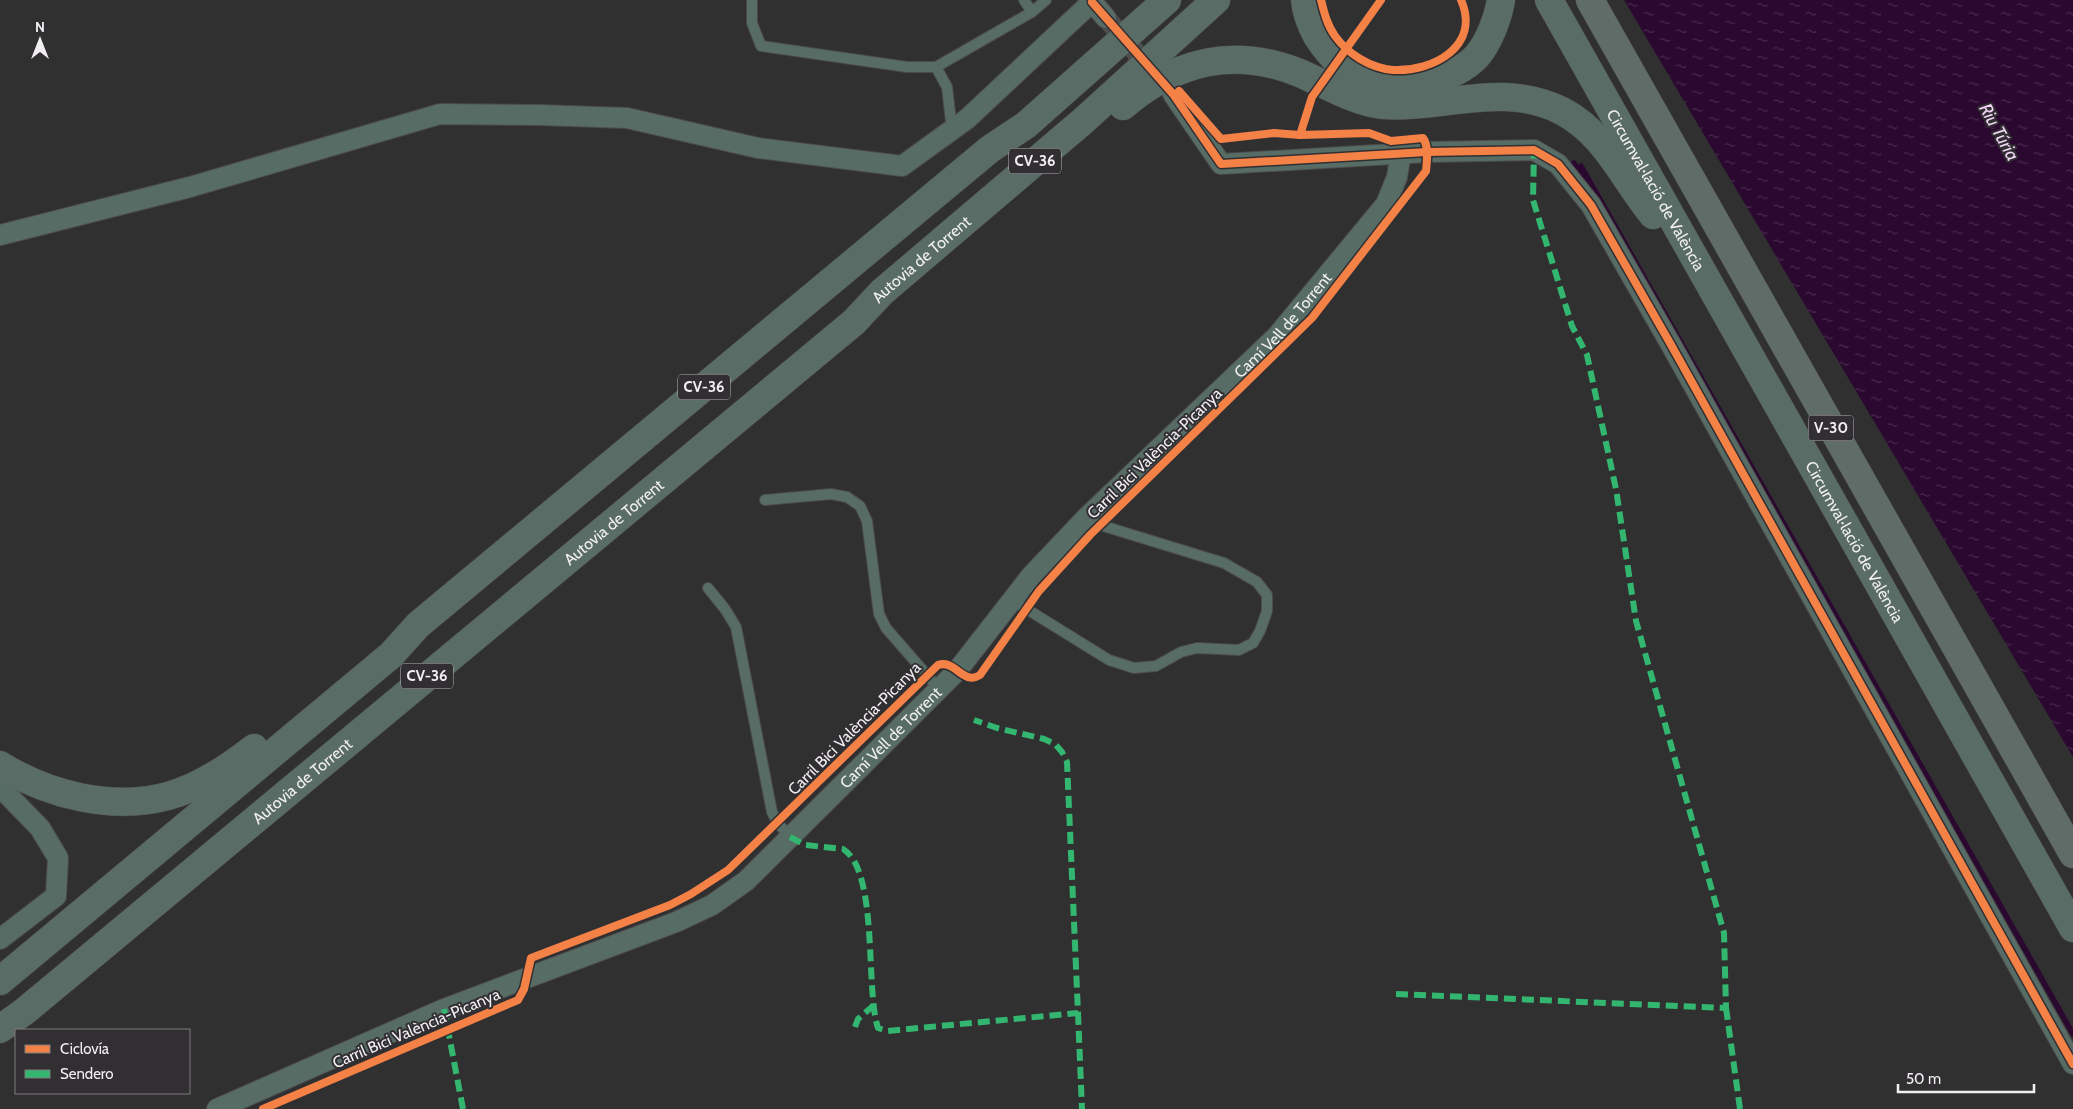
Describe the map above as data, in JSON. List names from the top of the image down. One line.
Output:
{"streets":{"highway":["CV-36","Circumval·lació de València","Autovia de Torrent","V-30"],"street":["Camí Vell de Torrent"],"cycle path":["Carril Bici València-Picanya"]},"water":["Riu Túria"],"legend":["Ciclovía","Sendero"],"scale_bar":"50 m","north":"top"}
